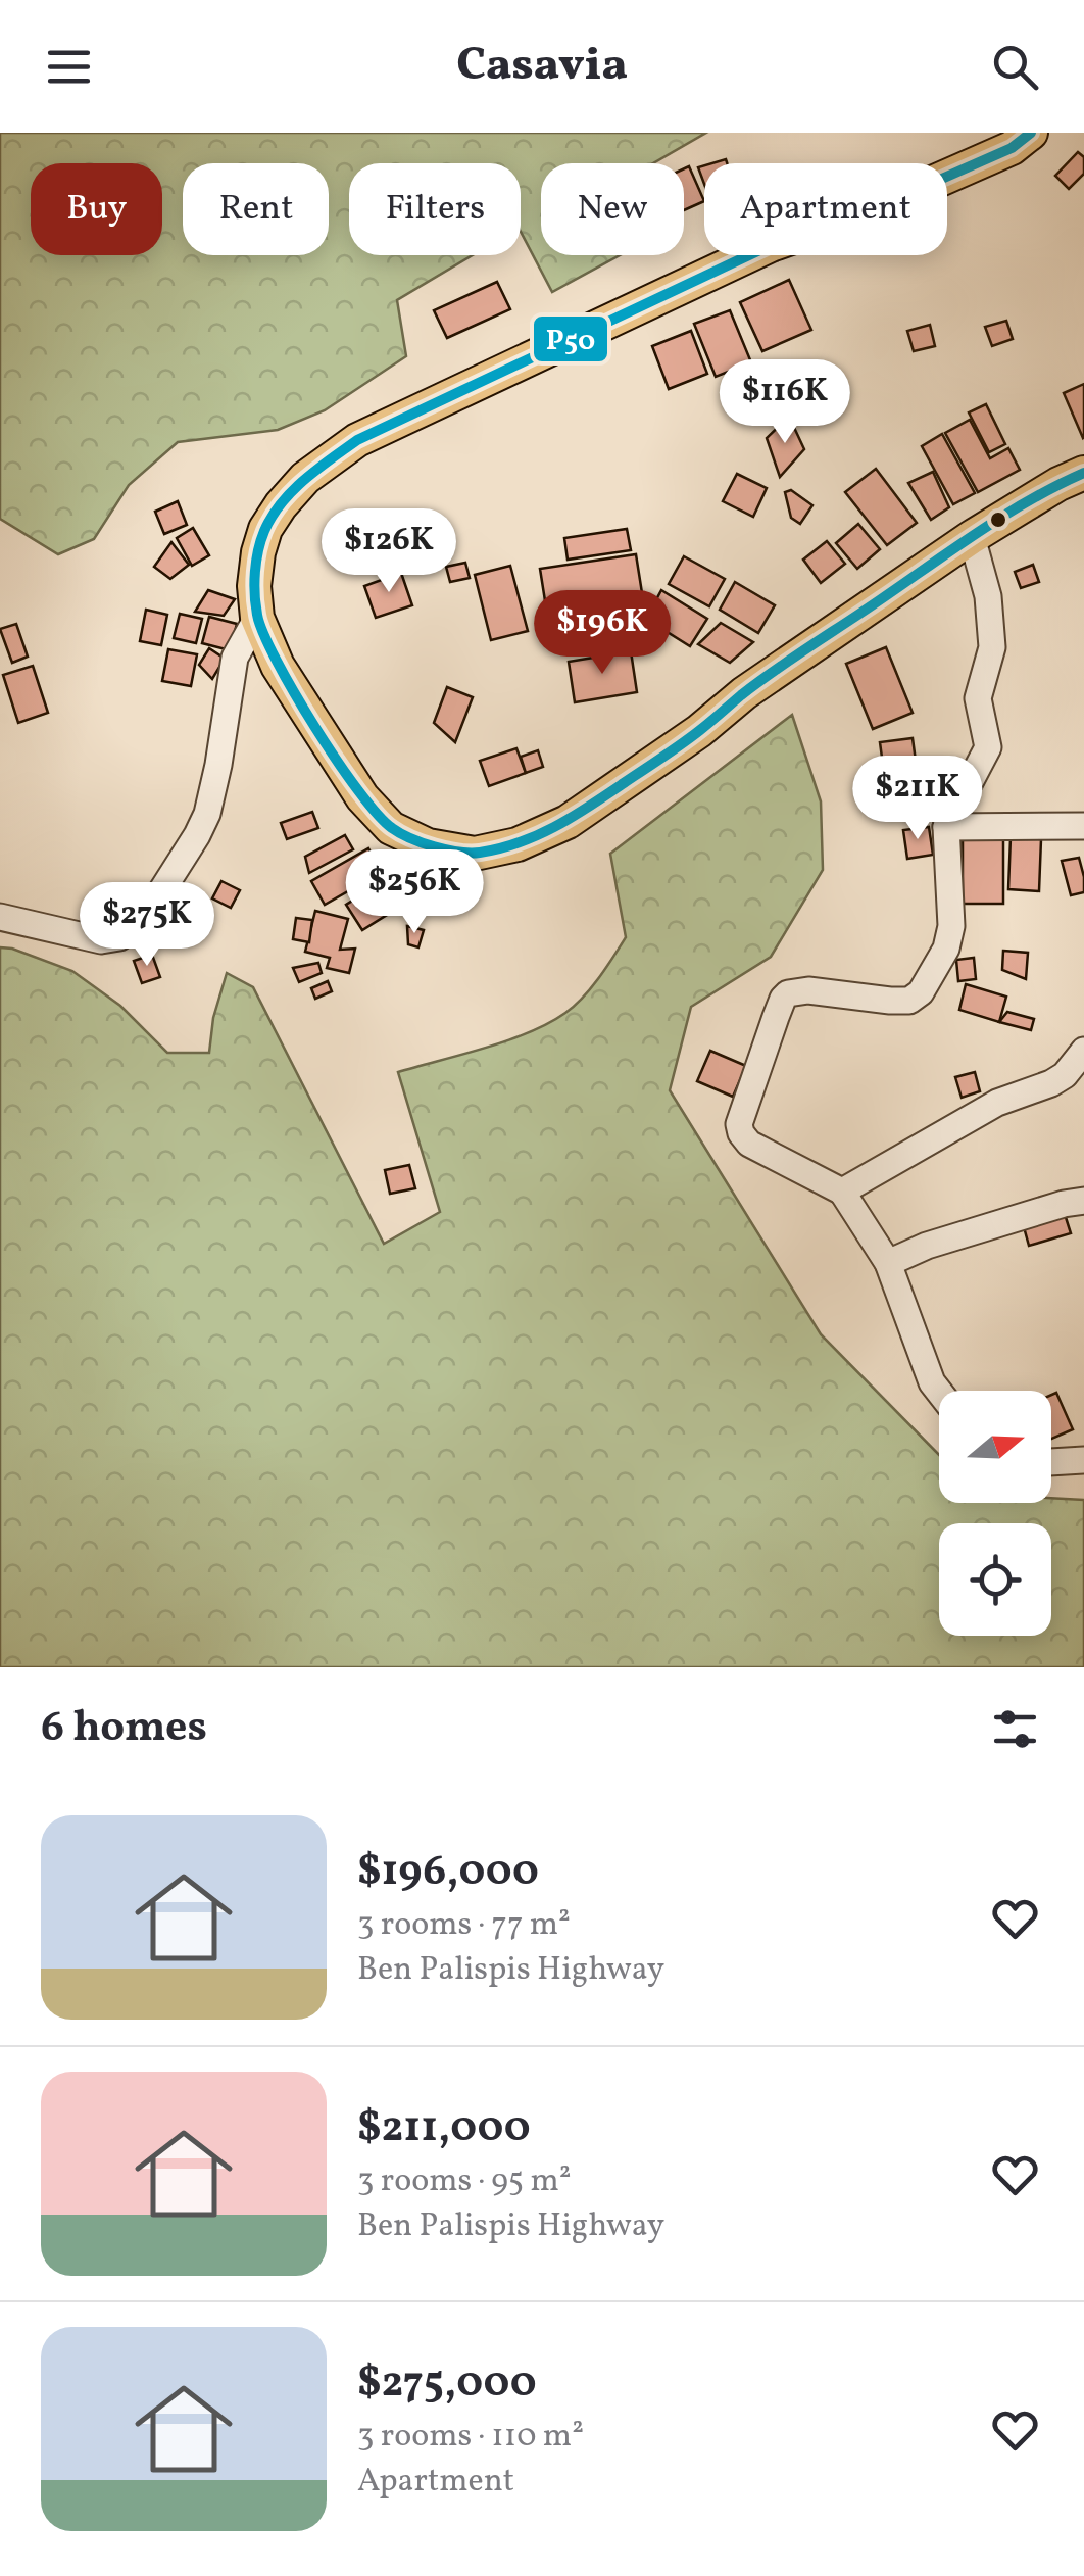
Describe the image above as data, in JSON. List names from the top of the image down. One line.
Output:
{"lines":["transit line P50"],"north":"right","page":{"header":"Casavia","chip":["Buy","Rent","Filters","New","Apartment"],"price":["$116K","$126K","$196K","$211K","$256K","$275K"],"heading":"6 homes","list":[{"name":"$196,000","note":"3 rooms · 77 m² · Ben Palispis Highway"},{"name":"$211,000","note":"3 rooms · 95 m² · Ben Palispis Highway"},{"name":"$275,000","note":"3 rooms · 110 m² · Apartment"}]}}
